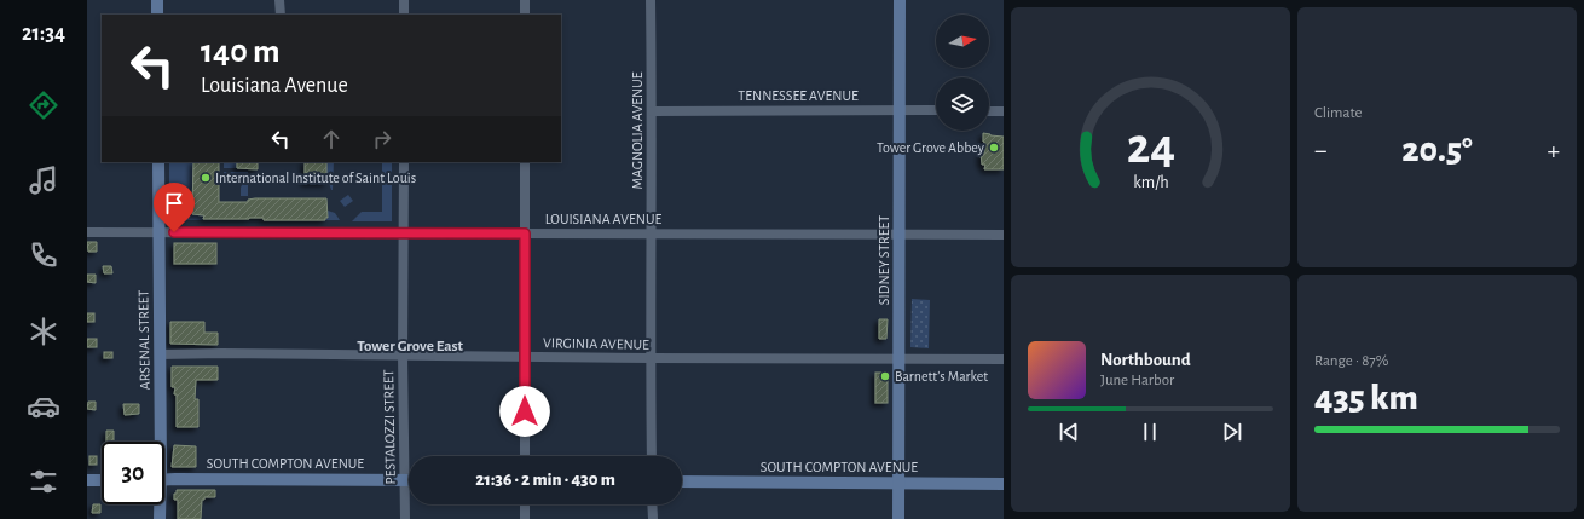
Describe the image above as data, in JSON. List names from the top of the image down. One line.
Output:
{"streets":{"main road":["SIDNEY STREET","ARSENAL STREET","SOUTH COMPTON AVENUE"],"street":["TENNESSEE AVENUE","MAGNOLIA AVENUE","LOUISIANA AVENUE","VIRGINIA AVENUE","PESTALOZZI STREET"]},"crossings":[["TENNESSEE AVENUE","MAGNOLIA AVENUE"],["TENNESSEE AVENUE","SIDNEY STREET"],["MAGNOLIA AVENUE","LOUISIANA AVENUE"],["MAGNOLIA AVENUE","VIRGINIA AVENUE"],["LOUISIANA AVENUE","SIDNEY STREET"],["LOUISIANA AVENUE","ARSENAL STREET"],["LOUISIANA AVENUE","PESTALOZZI STREET"],["SIDNEY STREET","VIRGINIA AVENUE"],["SIDNEY STREET","SOUTH COMPTON AVENUE"],["ARSENAL STREET","VIRGINIA AVENUE"],["VIRGINIA AVENUE","PESTALOZZI STREET"],["PESTALOZZI STREET","SOUTH COMPTON AVENUE"]],"districts":["Tower Grove East"],"places":["Tower Grove Abbey","International Institute of Saint Louis","Barnett’s Market"],"north":"right","page":{"tabs":"21:34","tile":["Climate",["Range · 87%","435 km"]],"turn":["140 m","Louisiana Avenue"],"heat":["−","20.5°","+"],"song":["Northbound","June Harbor"],"limit":"30","trip":"21:36 · 2 min · 430 m","gauge":["24","km/h"]}}
